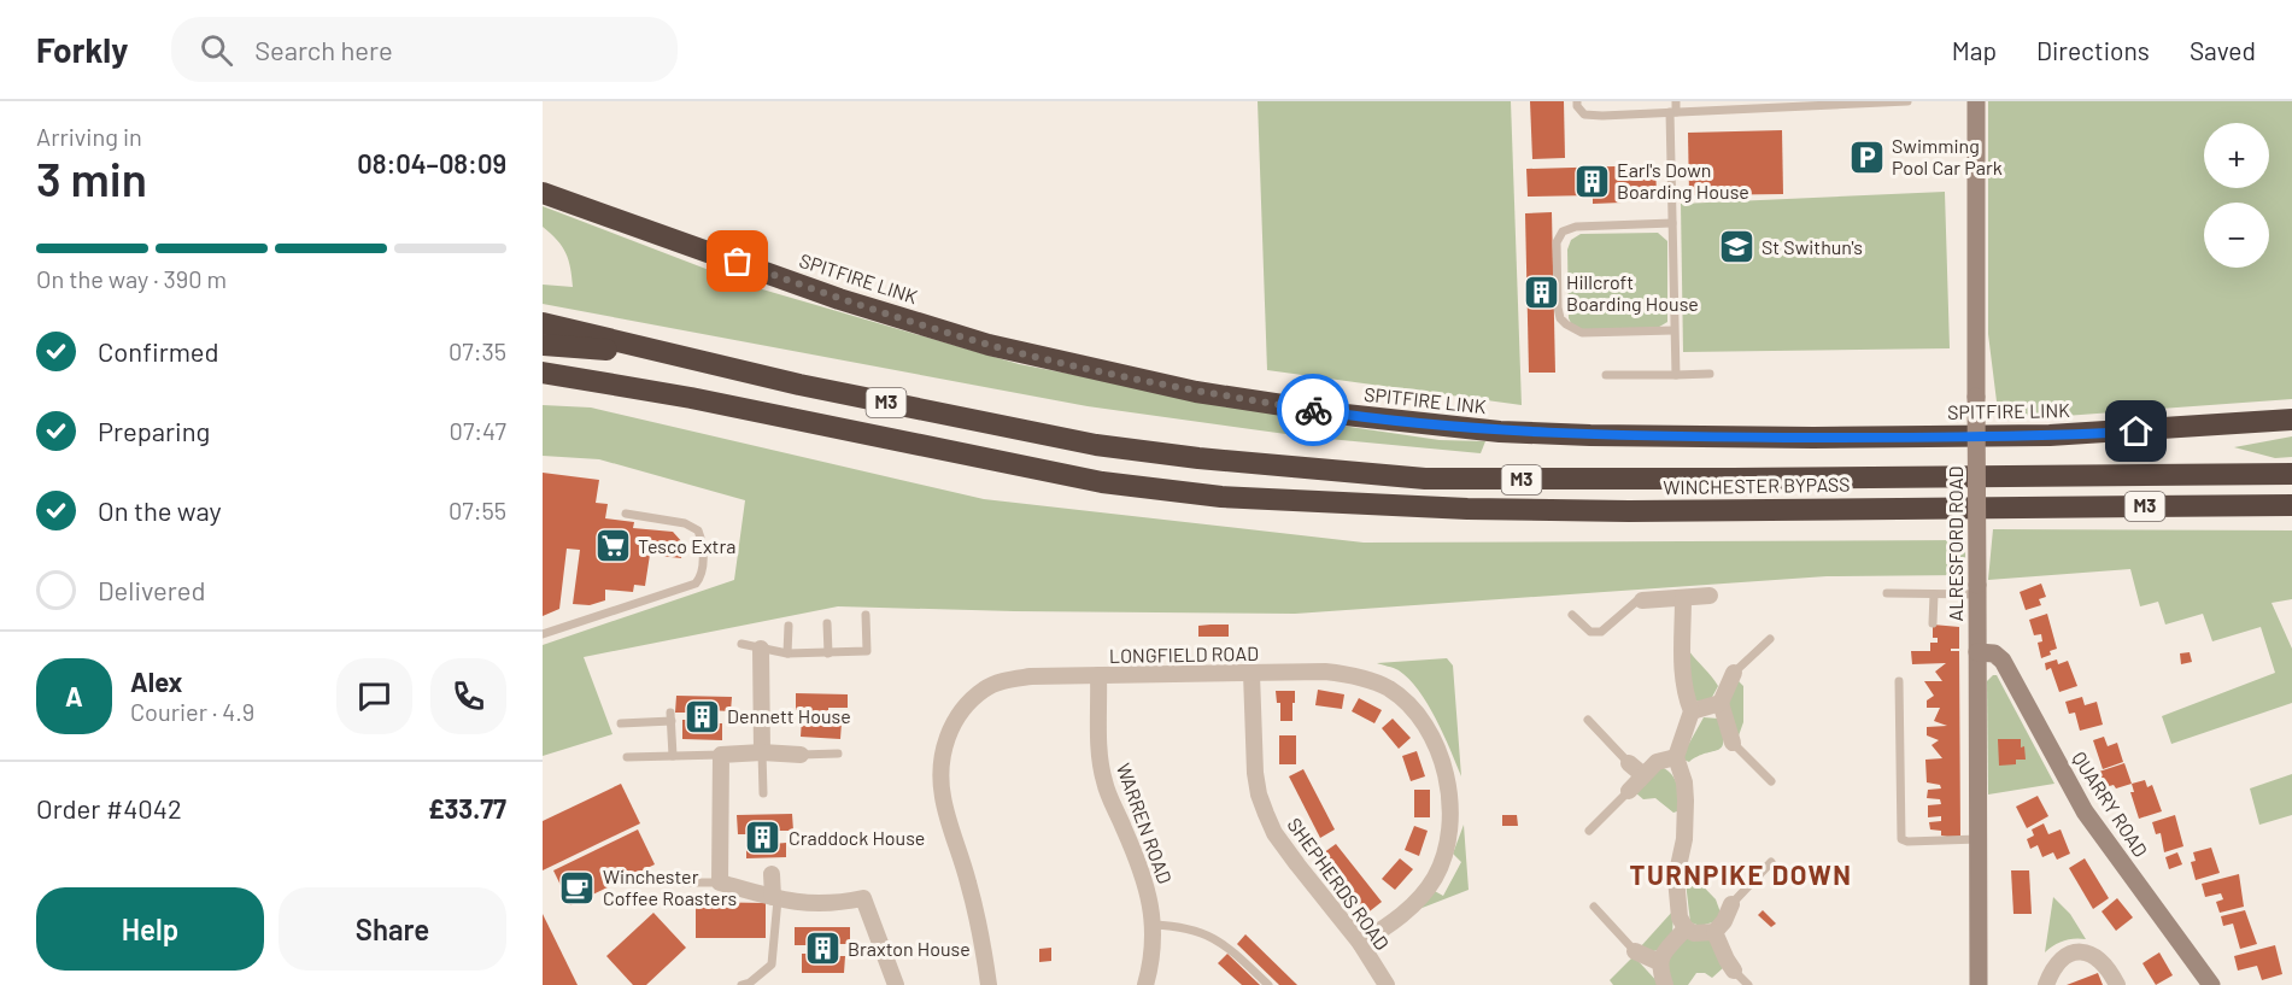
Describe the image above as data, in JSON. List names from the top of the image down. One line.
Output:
{"streets":{"highway":["SPITFIRE LINK","M3","WINCHESTER BYPASS"],"main road":["ALRESFORD ROAD","QUARRY ROAD"],"street":["LONGFIELD ROAD","WARREN ROAD","SHEPHERDS ROAD"]},"crossings":[["M3","WINCHESTER BYPASS"],["ALRESFORD ROAD","QUARRY ROAD"],["LONGFIELD ROAD","WARREN ROAD"],["LONGFIELD ROAD","SHEPHERDS ROAD"]],"districts":["TURNPIKE DOWN"],"places":{"parking":["Swimming Pool Car Park"],"building":["Earl's Down Boarding House","Hillcroft Boarding House","Dennett House","Craddock House","Braxton House"],"school or university":["St Swithun's"],"supermarket":["Tesco Extra"],"cafe":["Winchester Coffee Roasters"]},"page":{"header":"Forkly","search":"Search here","nav":["Map","Directions","Saved"],"heading":["3 min","Arriving in","08:04–08:09"],"panel":["Alex","Courier · 4.9","Order #4042","£33.77"],"map_buttons":["+","−"],"bar":"On the way · 390 m","list":[["Confirmed","07:35"],["Preparing","07:47"],["On the way","07:55"],"Delivered"],"round":"A","buttons":["Help","Share"]}}
